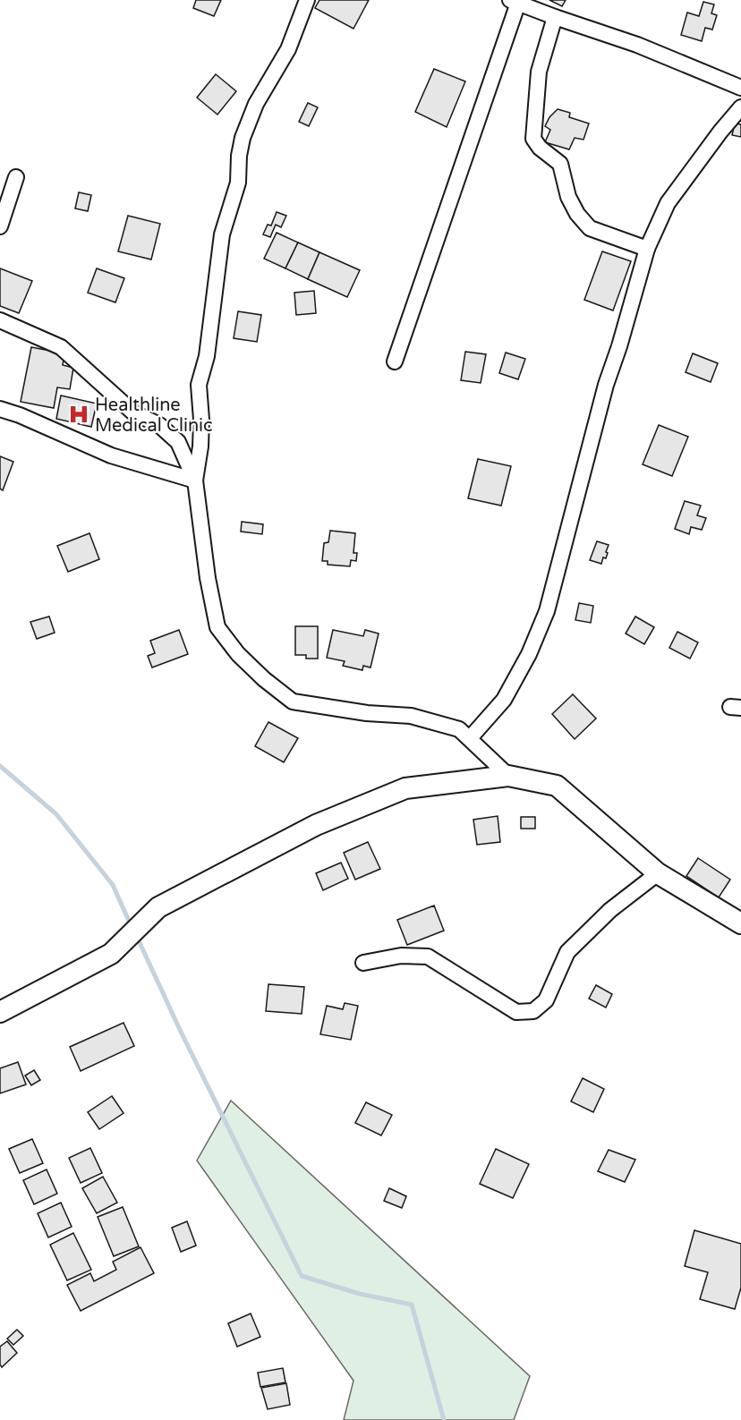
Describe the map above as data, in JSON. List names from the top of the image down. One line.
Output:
{"places":{"hospital":["Healthline Medical Clinic"]}}
